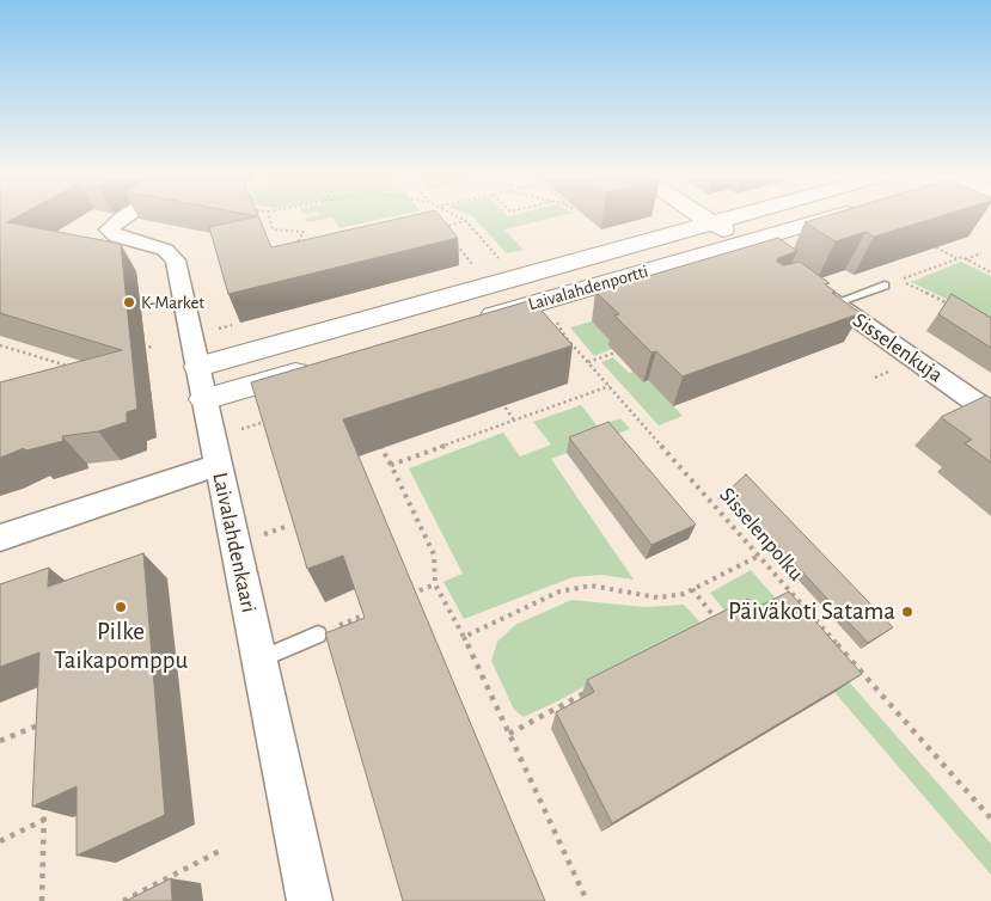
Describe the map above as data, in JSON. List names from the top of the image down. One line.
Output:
{"streets":{"street":["Laivalahdenportti","Sisselenkuja","Laivalahdenkaari"],"path":["Sisselenpolku"]},"crossings":[["Laivalahdenportti","Laivalahdenkaari"]],"places":["K-Market","Pilke Taikapomppu","Päiväkoti Satama"]}
